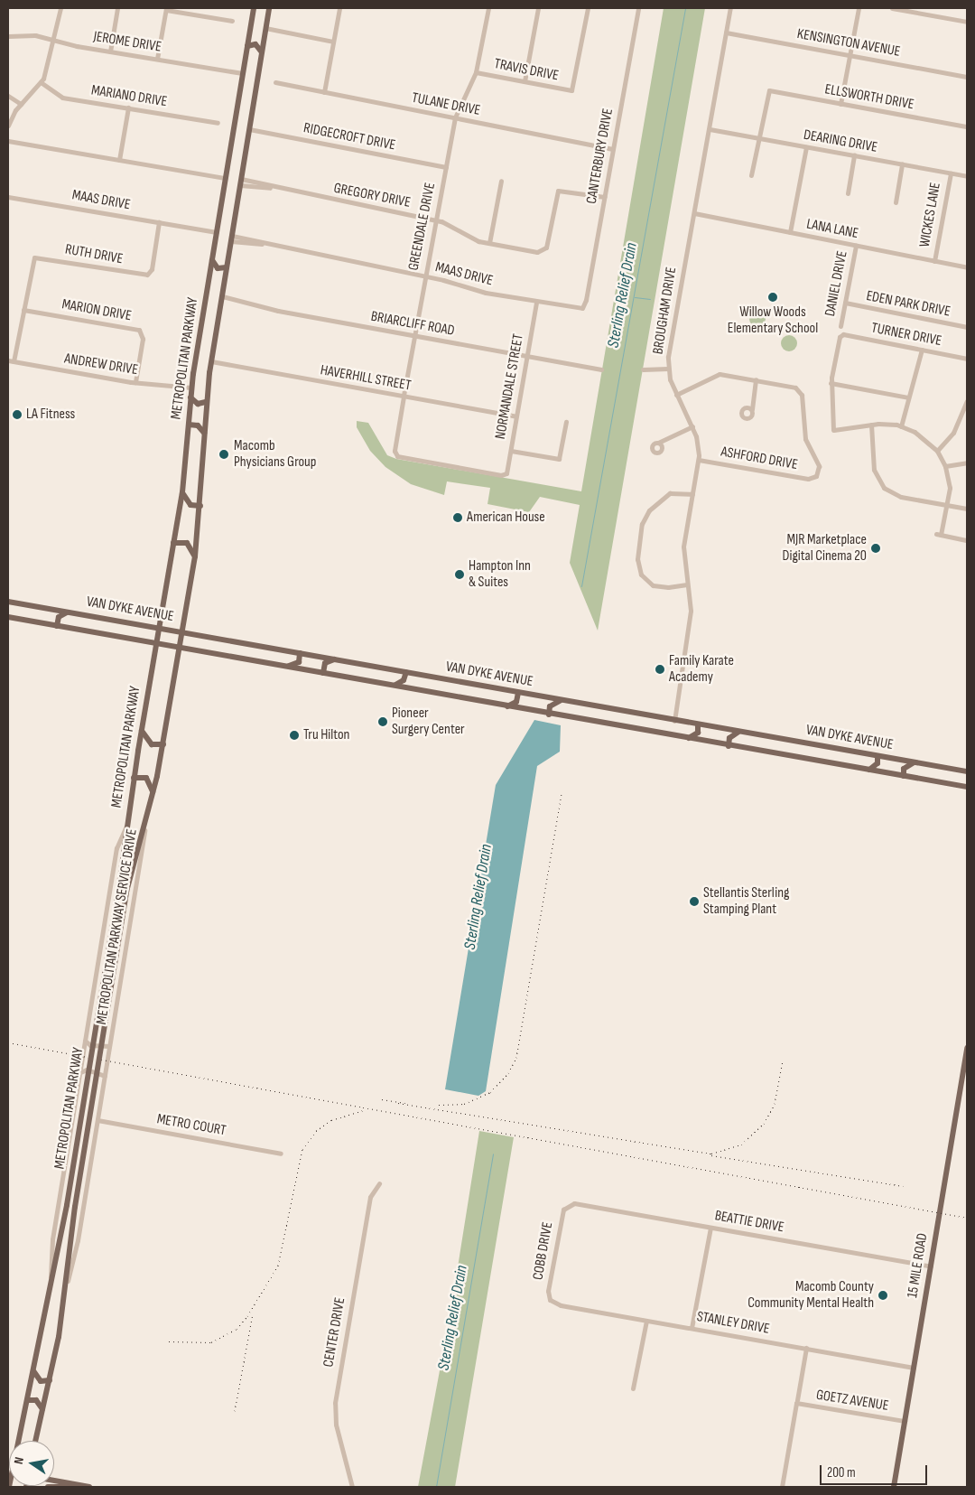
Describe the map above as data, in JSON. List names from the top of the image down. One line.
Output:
{"streets":{"main road":["METROPOLITAN PARKWAY","VAN DYKE AVENUE","15 MILE ROAD"],"street":["JEROME DRIVE","KENSINGTON AVENUE","TRAVIS DRIVE","MARIANO DRIVE","ELLSWORTH DRIVE","TULANE DRIVE","RIDGECROFT DRIVE","DEARING DRIVE","CANTERBURY DRIVE","GREGORY DRIVE","MAAS DRIVE","WICKES LANE","GREENDALE DRIVE","LANA LANE","RUTH DRIVE","DANIEL DRIVE","EDEN PARK DRIVE","MARION DRIVE","BROUGHAM DRIVE","BRIARCLIFF ROAD","TURNER DRIVE","ANDREW DRIVE","HAVERHILL STREET","NORMANDALE STREET","ASHFORD DRIVE","METROPOLITAN PARKWAY SERVICE DRIVE","METRO COURT","BEATTIE DRIVE","COBB DRIVE","STANLEY DRIVE","CENTER DRIVE","GOETZ AVENUE"]},"crossings":[["JEROME DRIVE","METROPOLITAN PARKWAY"],["KENSINGTON AVENUE","BROUGHAM DRIVE"],["TRAVIS DRIVE","GREENDALE DRIVE"],["ELLSWORTH DRIVE","DEARING DRIVE"],["TULANE DRIVE","CANTERBURY DRIVE"],["TULANE DRIVE","GREENDALE DRIVE"],["RIDGECROFT DRIVE","GREENDALE DRIVE"],["RIDGECROFT DRIVE","METROPOLITAN PARKWAY"],["DEARING DRIVE","WICKES LANE"],["DEARING DRIVE","BROUGHAM DRIVE"],["CANTERBURY DRIVE","GREGORY DRIVE"],["CANTERBURY DRIVE","MAAS DRIVE"],["GREGORY DRIVE","GREENDALE DRIVE"],["GREGORY DRIVE","METROPOLITAN PARKWAY"],["MAAS DRIVE","GREENDALE DRIVE"],["MAAS DRIVE","RUTH DRIVE"],["MAAS DRIVE","METROPOLITAN PARKWAY"],["MAAS DRIVE","NORMANDALE STREET"],["WICKES LANE","LANA LANE"],["GREENDALE DRIVE","BRIARCLIFF ROAD"],["GREENDALE DRIVE","HAVERHILL STREET"],["GREENDALE DRIVE","NORMANDALE STREET"],["LANA LANE","DANIEL DRIVE"],["LANA LANE","BROUGHAM DRIVE"],["RUTH DRIVE","MARION DRIVE"],["DANIEL DRIVE","EDEN PARK DRIVE"],["MARION DRIVE","ANDREW DRIVE"],["BROUGHAM DRIVE","ASHFORD DRIVE"],["BROUGHAM DRIVE","VAN DYKE AVENUE"],["BRIARCLIFF ROAD","METROPOLITAN PARKWAY"],["BRIARCLIFF ROAD","NORMANDALE STREET"],["METROPOLITAN PARKWAY","ANDREW DRIVE"],["METROPOLITAN PARKWAY","HAVERHILL STREET"],["METROPOLITAN PARKWAY","VAN DYKE AVENUE"],["METROPOLITAN PARKWAY","METROPOLITAN PARKWAY SERVICE DRIVE"],["HAVERHILL STREET","NORMANDALE STREET"],["METROPOLITAN PARKWAY SERVICE DRIVE","METRO COURT"],["BEATTIE DRIVE","COBB DRIVE"],["BEATTIE DRIVE","15 MILE ROAD"],["COBB DRIVE","STANLEY DRIVE"],["15 MILE ROAD","STANLEY DRIVE"],["15 MILE ROAD","GOETZ AVENUE"]],"water":["Sterling Relief Drain"],"places":["Willow Woods Elementary School","LA Fitness","Macomb Physicians Group","American House","MJR Marketplace Digital Cinema 20","Hampton Inn & Suites","Family Karate Academy","Pioneer Surgery Center","Tru Hilton","Stellantis Sterling Stamping Plant","Macomb County Community Mental Health"],"scale_bar":"200 m","north":"left"}
